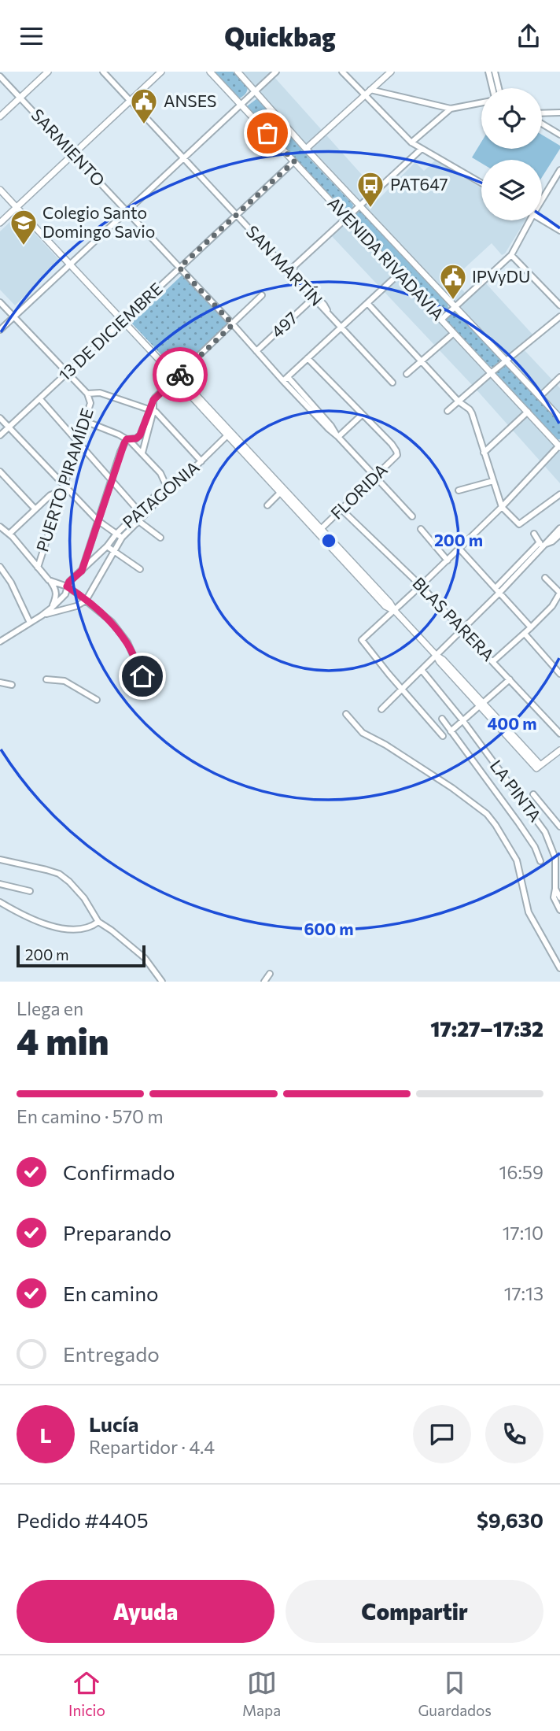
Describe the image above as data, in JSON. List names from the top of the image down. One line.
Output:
{"streets":{"main road":["AVENIDA RIVADAVIA"],"street":["SARMIENTO","SAN MARTÍN","497","13 DE DICIEMBRE","PUERTO PIRAMÍDE","FLORIDA","PATAGONIA","BLAS PARERA","LA PINTA"]},"crossings":[["SARMIENTO","497"],["SARMIENTO","13 DE DICIEMBRE"],["SARMIENTO","FLORIDA"],["AVENIDA RIVADAVIA","SAN MARTÍN"],["AVENIDA RIVADAVIA","13 DE DICIEMBRE"],["SAN MARTÍN","497"],["SAN MARTÍN","13 DE DICIEMBRE"],["FLORIDA","BLAS PARERA"]],"places":{"public building":["ANSES","IPVyDU"],"bus stop":["PAT647"],"school or university":["Colegio Santo Domingo Savio"]},"scale_bar":"200 m","page":{"header":"Quickbag","scale":"200 m","heading":["4 min","Llega en","17:27–17:32"],"panel":["Lucía","Repartidor · 4.4","Pedido #4405","$9,630"],"bar":"En camino · 570 m","list":[["Confirmado","16:59"],["Preparando","17:10"],["En camino","17:13"],"Entregado"],"round":"L","buttons":["Ayuda","Compartir"],"tabs":["Inicio","Mapa","Guardados"]},"rings":["200 m","400 m","600 m"]}
